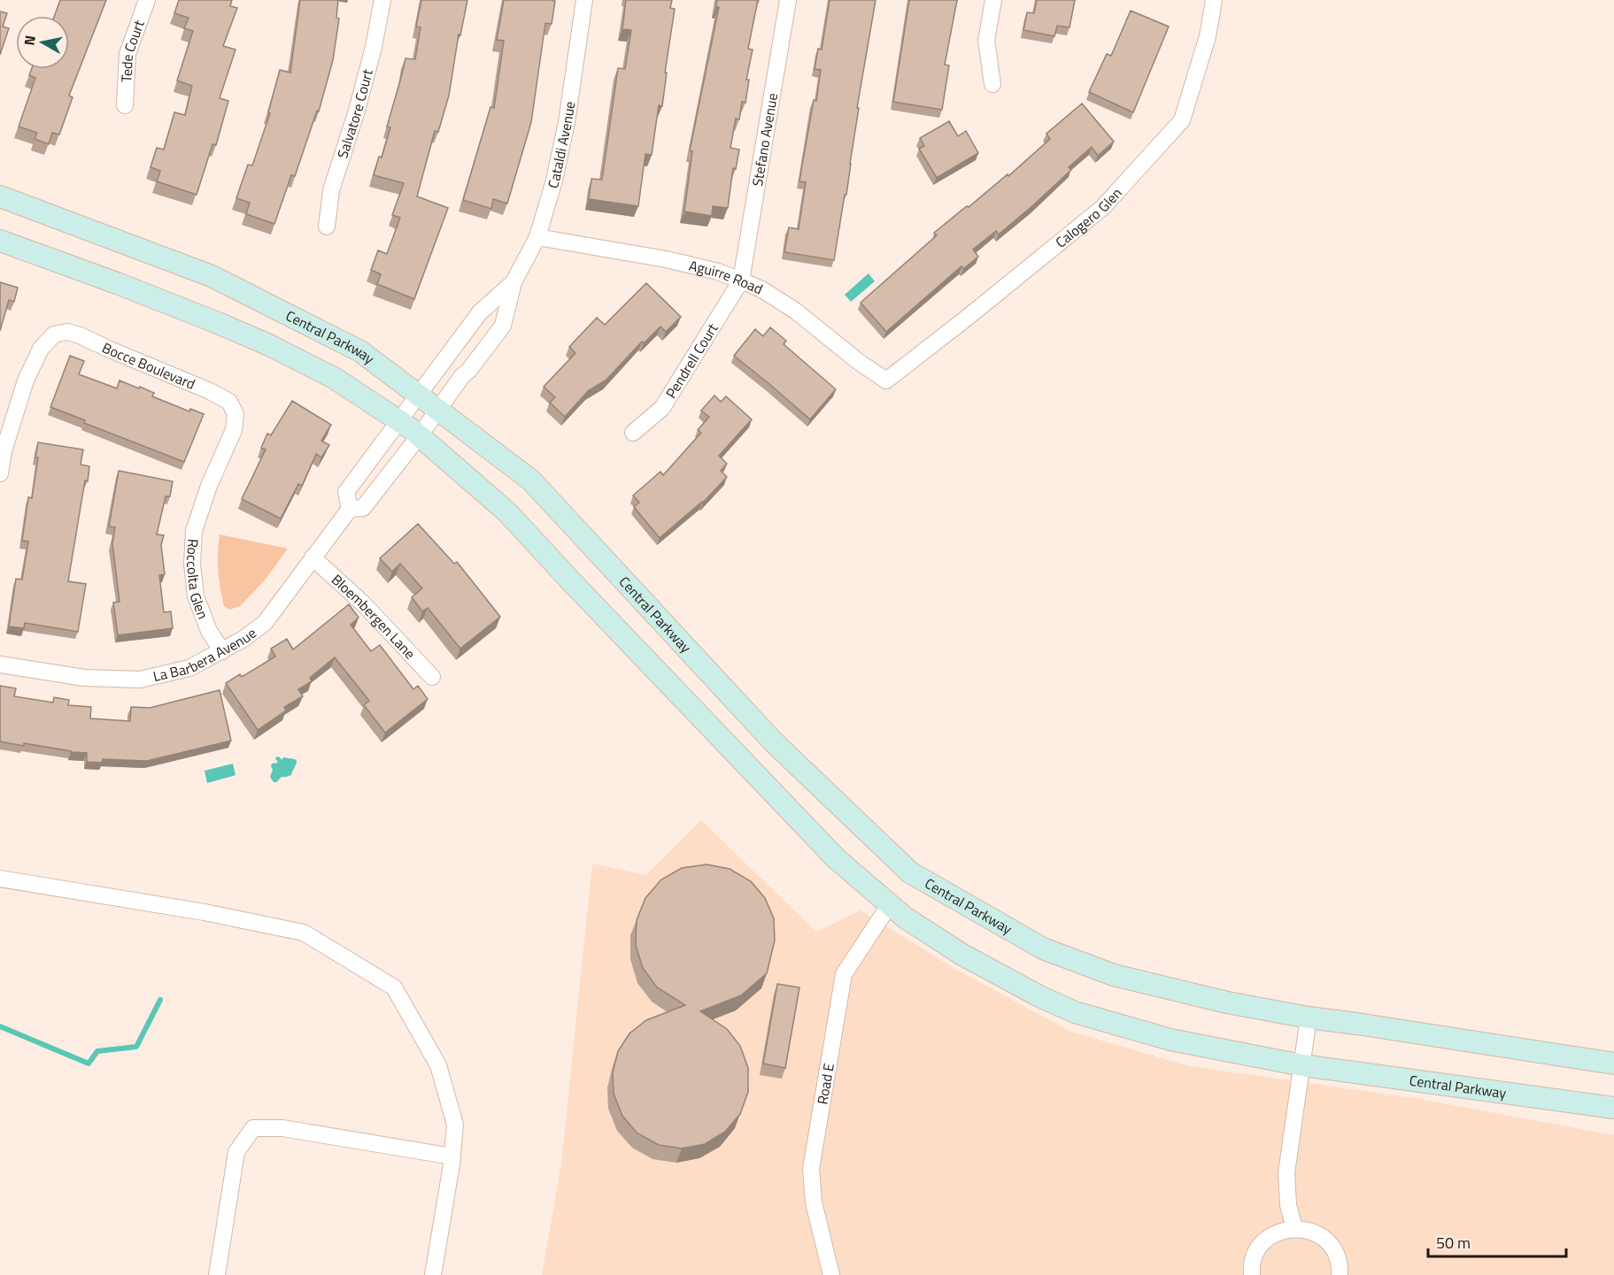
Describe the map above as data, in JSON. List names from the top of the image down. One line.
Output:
{"streets":{"main road":["Central Parkway"],"street":["Tede Court","Salvatore Court","Stefano Avenue","Cataldi Avenue","Calogero Glen","Aguirre Road","Pendrell Court","Bocce Boulevard","Roccolta Glen","Bloembergen Lane","La Barbera Avenue","Road E"]},"crossings":[["Stefano Avenue","Aguirre Road"],["Stefano Avenue","Pendrell Court"],["Cataldi Avenue","Aguirre Road"],["Cataldi Avenue","Central Parkway"],["Cataldi Avenue","La Barbera Avenue"],["Calogero Glen","Aguirre Road"],["Aguirre Road","Pendrell Court"],["Central Parkway","La Barbera Avenue"],["Central Parkway","Road E"],["Bocce Boulevard","Roccolta Glen"],["Roccolta Glen","La Barbera Avenue"],["Bloembergen Lane","La Barbera Avenue"]],"scale_bar":"50 m","north":"left"}
